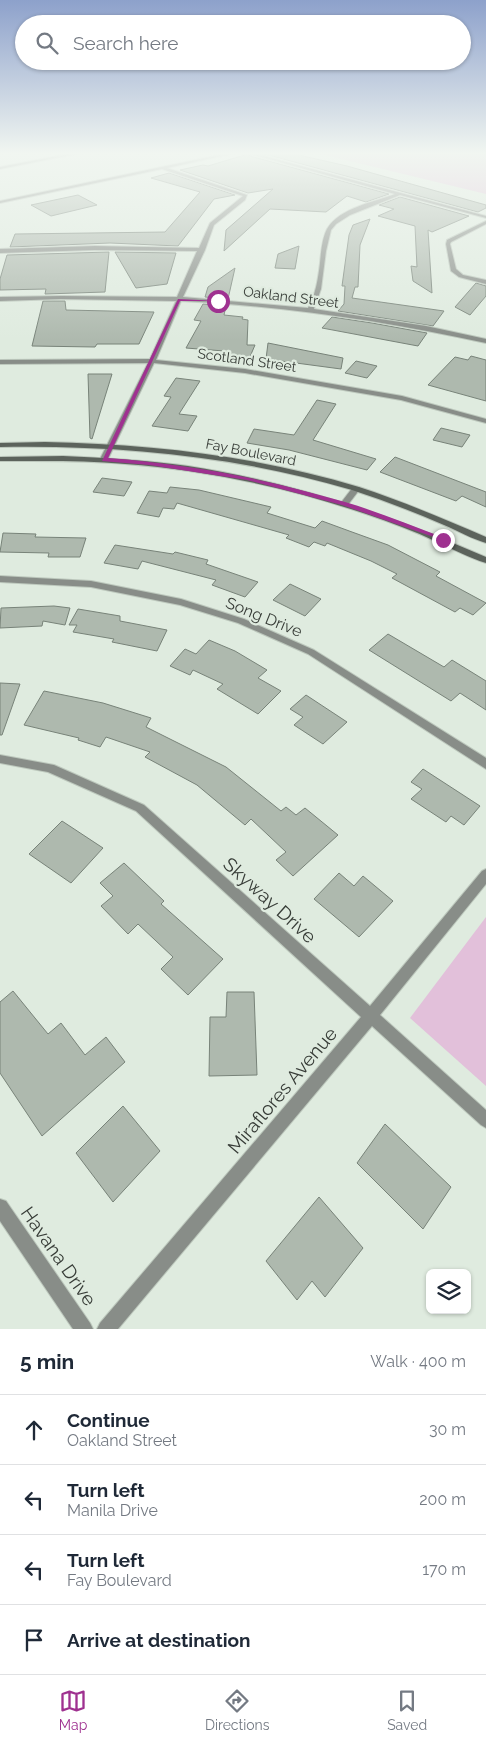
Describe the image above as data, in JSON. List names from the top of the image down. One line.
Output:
{"streets":{"main road":["Fay Boulevard"],"street":["Oakland Street","Scotland Street","Song Drive","Skyway Drive","Miraflores Avenue","Havana Drive"]},"crossings":[["Skyway Drive","Miraflores Avenue"]],"page":{"search":"Search here","heading":["5 min","Walk · 400 m"],"list":[["Continue","Oakland Street","30 m"],["Turn left","Manila Drive","200 m"],["Turn left","Fay Boulevard","170 m"],"Arrive at destination"],"nav":["Map","Directions","Saved"]}}
